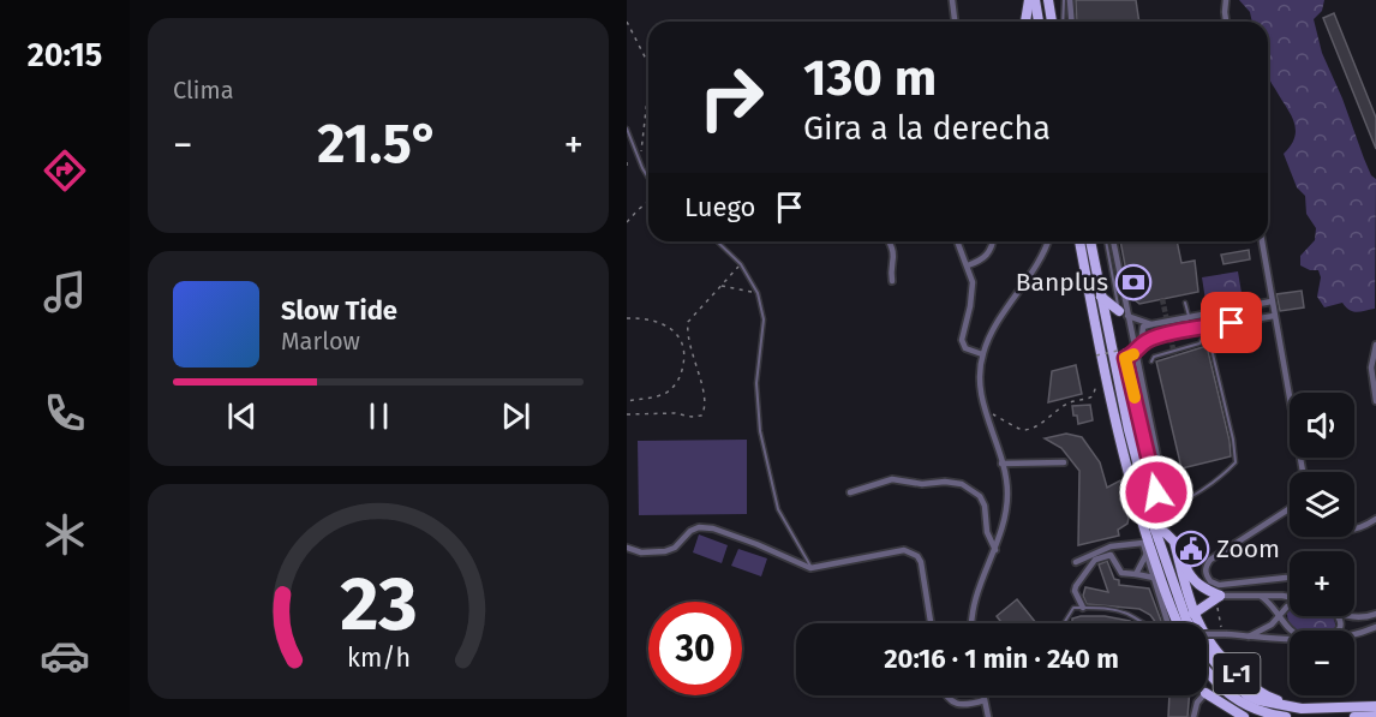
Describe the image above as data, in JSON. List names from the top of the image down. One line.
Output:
{"streets":{"main road":["L-1"]},"places":{"bank":["Banplus"],"public building":["Zoom"]},"page":{"tabs":"20:15","tile":"Clima","turn":["130 m","Gira a la derecha"],"heat":["−","21.5°","+"],"then":"Luego","song":["Slow Tide","Marlow"],"map_buttons":["+","−"],"limit":"30","trip":"20:16 · 1 min · 240 m","gauge":["23","km/h"]}}
